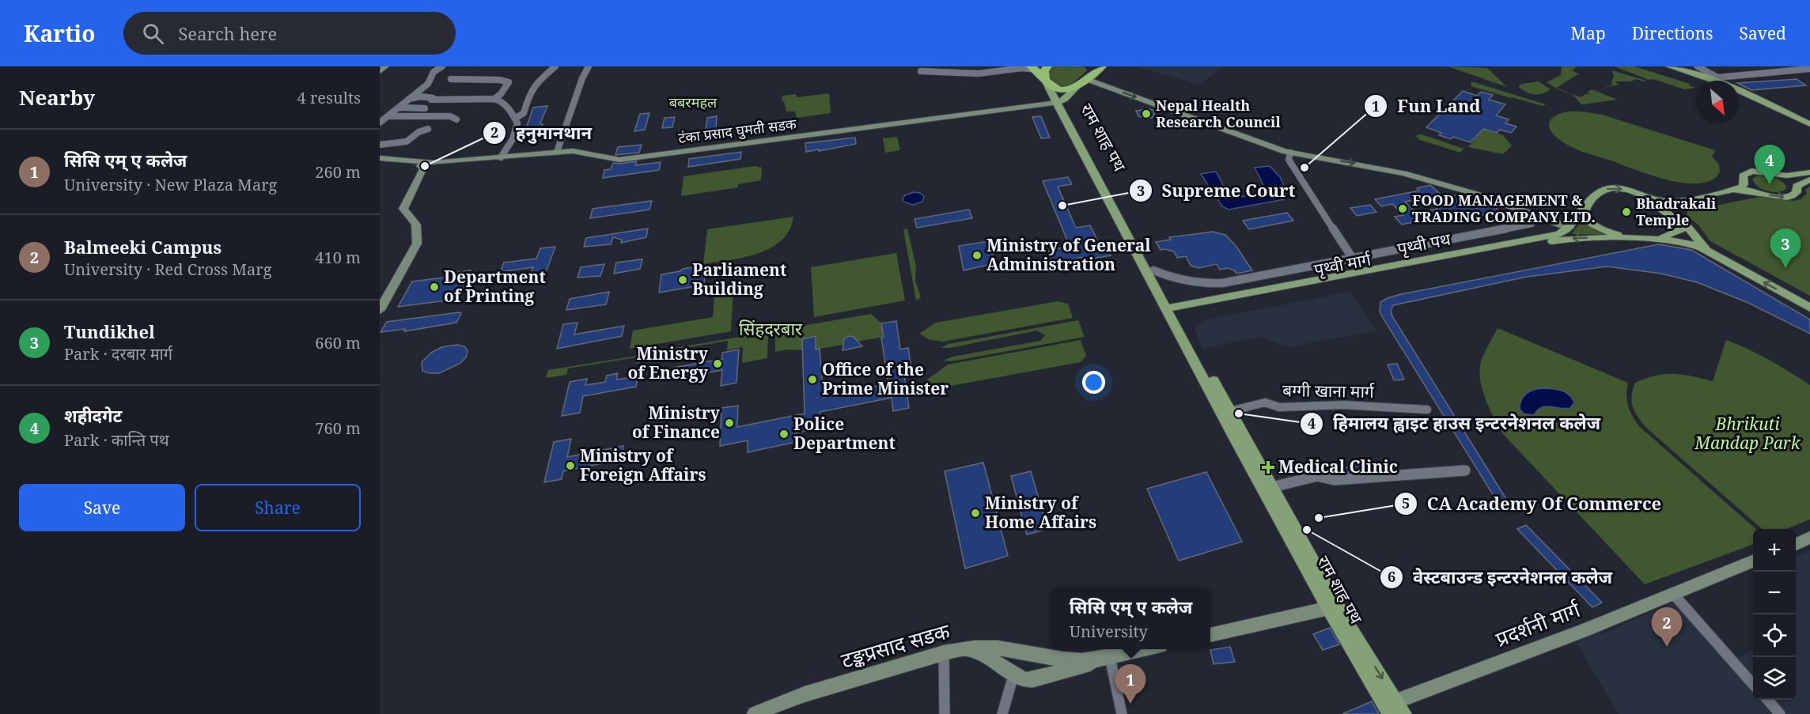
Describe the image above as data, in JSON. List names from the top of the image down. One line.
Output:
{"streets":{"main road":["राम शाह पथ","पृथ्वी मार्ग"],"street":["टंका प्रसाद घुमती सडक","बग्गी खाना मार्ग","प्रदर्शनी मार्ग","टङ्कप्रसाद सडक"]},"crossings":[["टंका प्रसाद घुमती सडक","राम शाह पथ"],["राम शाह पथ","पृथ्वी मार्ग"],["राम शाह पथ","बग्गी खाना मार्ग"],["राम शाह पथ","प्रदर्शनी मार्ग"]],"districts":["बबरमहल","सिंहदरबार"],"parks":["Bhrikuti Mandap Park"],"places":{"other":["Nepal Health Research Council","हनुमानथान","Fun Land","Supreme Court","FOOD MANAGEMENT & TRADING COMPANY LTD.","Bhadrakali Temple","Ministry of General Administration","Parliament Building","Department of Printing","Ministry of Energy","Office of the Prime Minister","हिमालय ह्वाइट हाउस इन्टरनेशनल कलेज","Ministry of Finance","Police Department","Ministry of Foreign Affairs","Ministry of Home Affairs","CA Academy Of Commerce","वेस्टबाउन्ड इन्टरनेशनल कलेज"],"health":["Medical Clinic"]},"north":"bottom right","page":{"header":"Kartio","search":"Search here","nav":["Map","Directions","Saved"],"heading":["Nearby","4 results"],"list":[{"mark":"1","name":"सिसि एम् ए कलेज","note":"University · New Plaza Marg","value":"260 m"},{"mark":"2","name":"Balmeeki Campus","note":"University · Red Cross Marg","value":"410 m"},{"mark":"3","name":"Tundikhel","note":"Park · दरबार मार्ग","value":"660 m"},{"mark":"4","name":"शहीदगेट","note":"Park · कान्ति पथ","value":"760 m"}],"pins":["4","3","2","1"],"buttons":["Save","Share"],"map_buttons":["+","−"],"popup":["सिसि एम् ए कलेज","University"]}}
